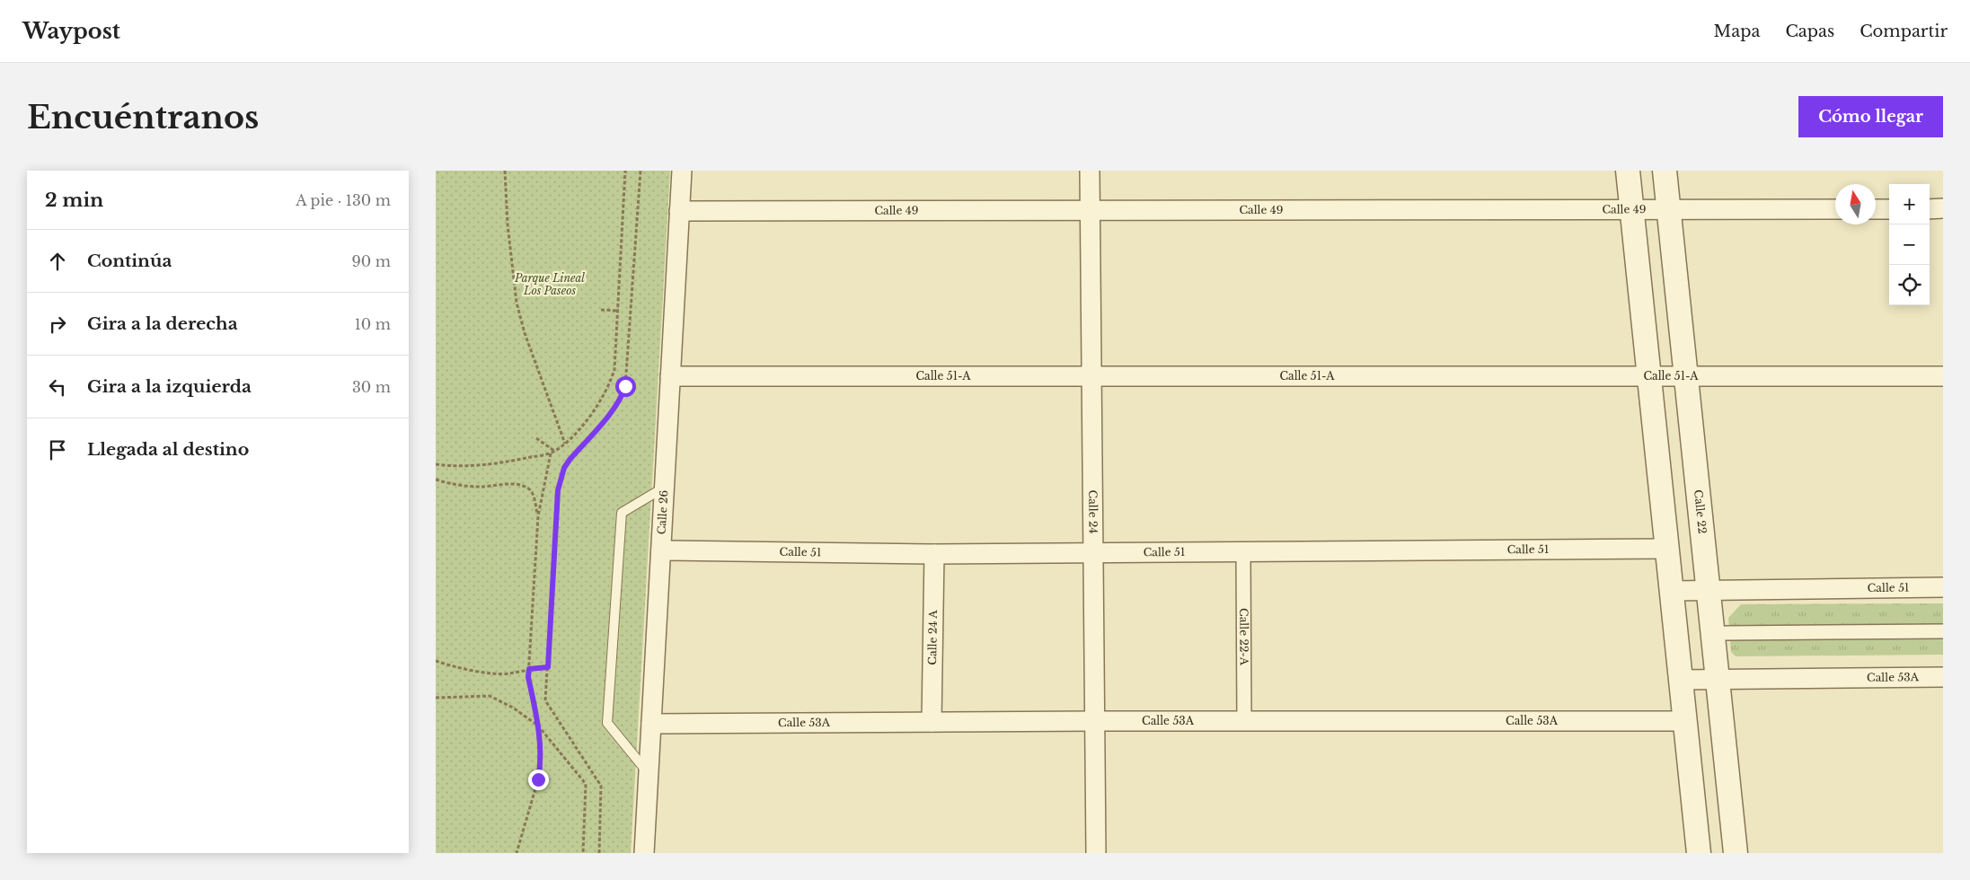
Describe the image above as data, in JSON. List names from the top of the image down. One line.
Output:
{"streets":{"street":["Calle 49","Calle 51-A","Calle 26","Calle 24","Calle 22","Calle 51","Calle 22-A","Calle 24 A","Calle 53A"]},"crossings":[["Calle 49","Calle 26"],["Calle 49","Calle 24"],["Calle 49","Calle 22"],["Calle 51-A","Calle 26"],["Calle 51-A","Calle 24"],["Calle 51-A","Calle 22"],["Calle 26","Calle 51"],["Calle 26","Calle 53A"],["Calle 24","Calle 51"],["Calle 24","Calle 53A"],["Calle 22","Calle 51"],["Calle 22","Calle 53A"],["Calle 51","Calle 22-A"],["Calle 51","Calle 24 A"],["Calle 22-A","Calle 53A"],["Calle 24 A","Calle 53A"]],"parks":["Parque Lineal Los Paseos"],"north":"top","page":{"header":"Waypost","nav":["Mapa","Capas","Compartir"],"buttons":"Cómo llegar","title":"Encuéntranos","heading":["2 min","A pie · 130 m"],"map_buttons":["+","−"],"list":[["Continúa","90 m"],["Gira a la derecha","10 m"],["Gira a la izquierda","30 m"],"Llegada al destino"]}}
